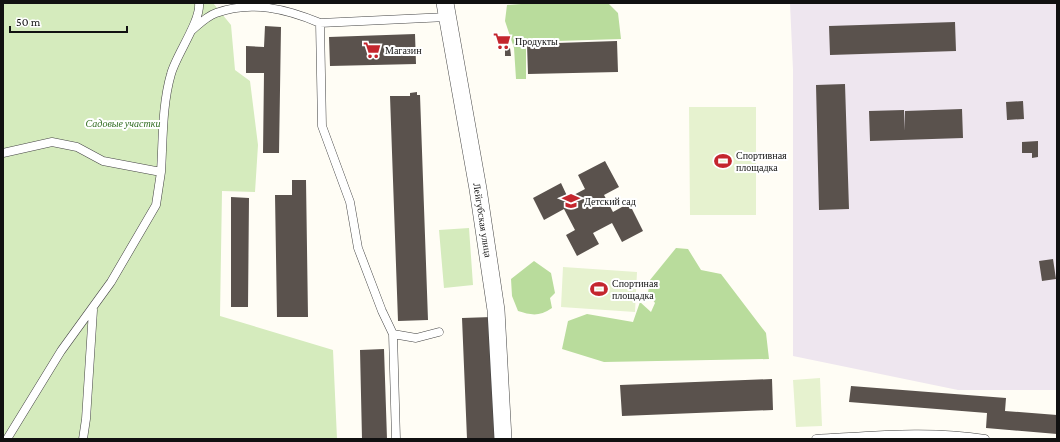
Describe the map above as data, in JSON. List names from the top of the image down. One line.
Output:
{"streets":{"street":["Лейгубская улица"]},"parks":["Садовые участки"],"places":{"supermarket":["Продукты","Магазин"],"sports":["Спортивная площадка","Спортиная площадка"],"school or university":["Детский сад"]},"scale_bar":"50 m"}
